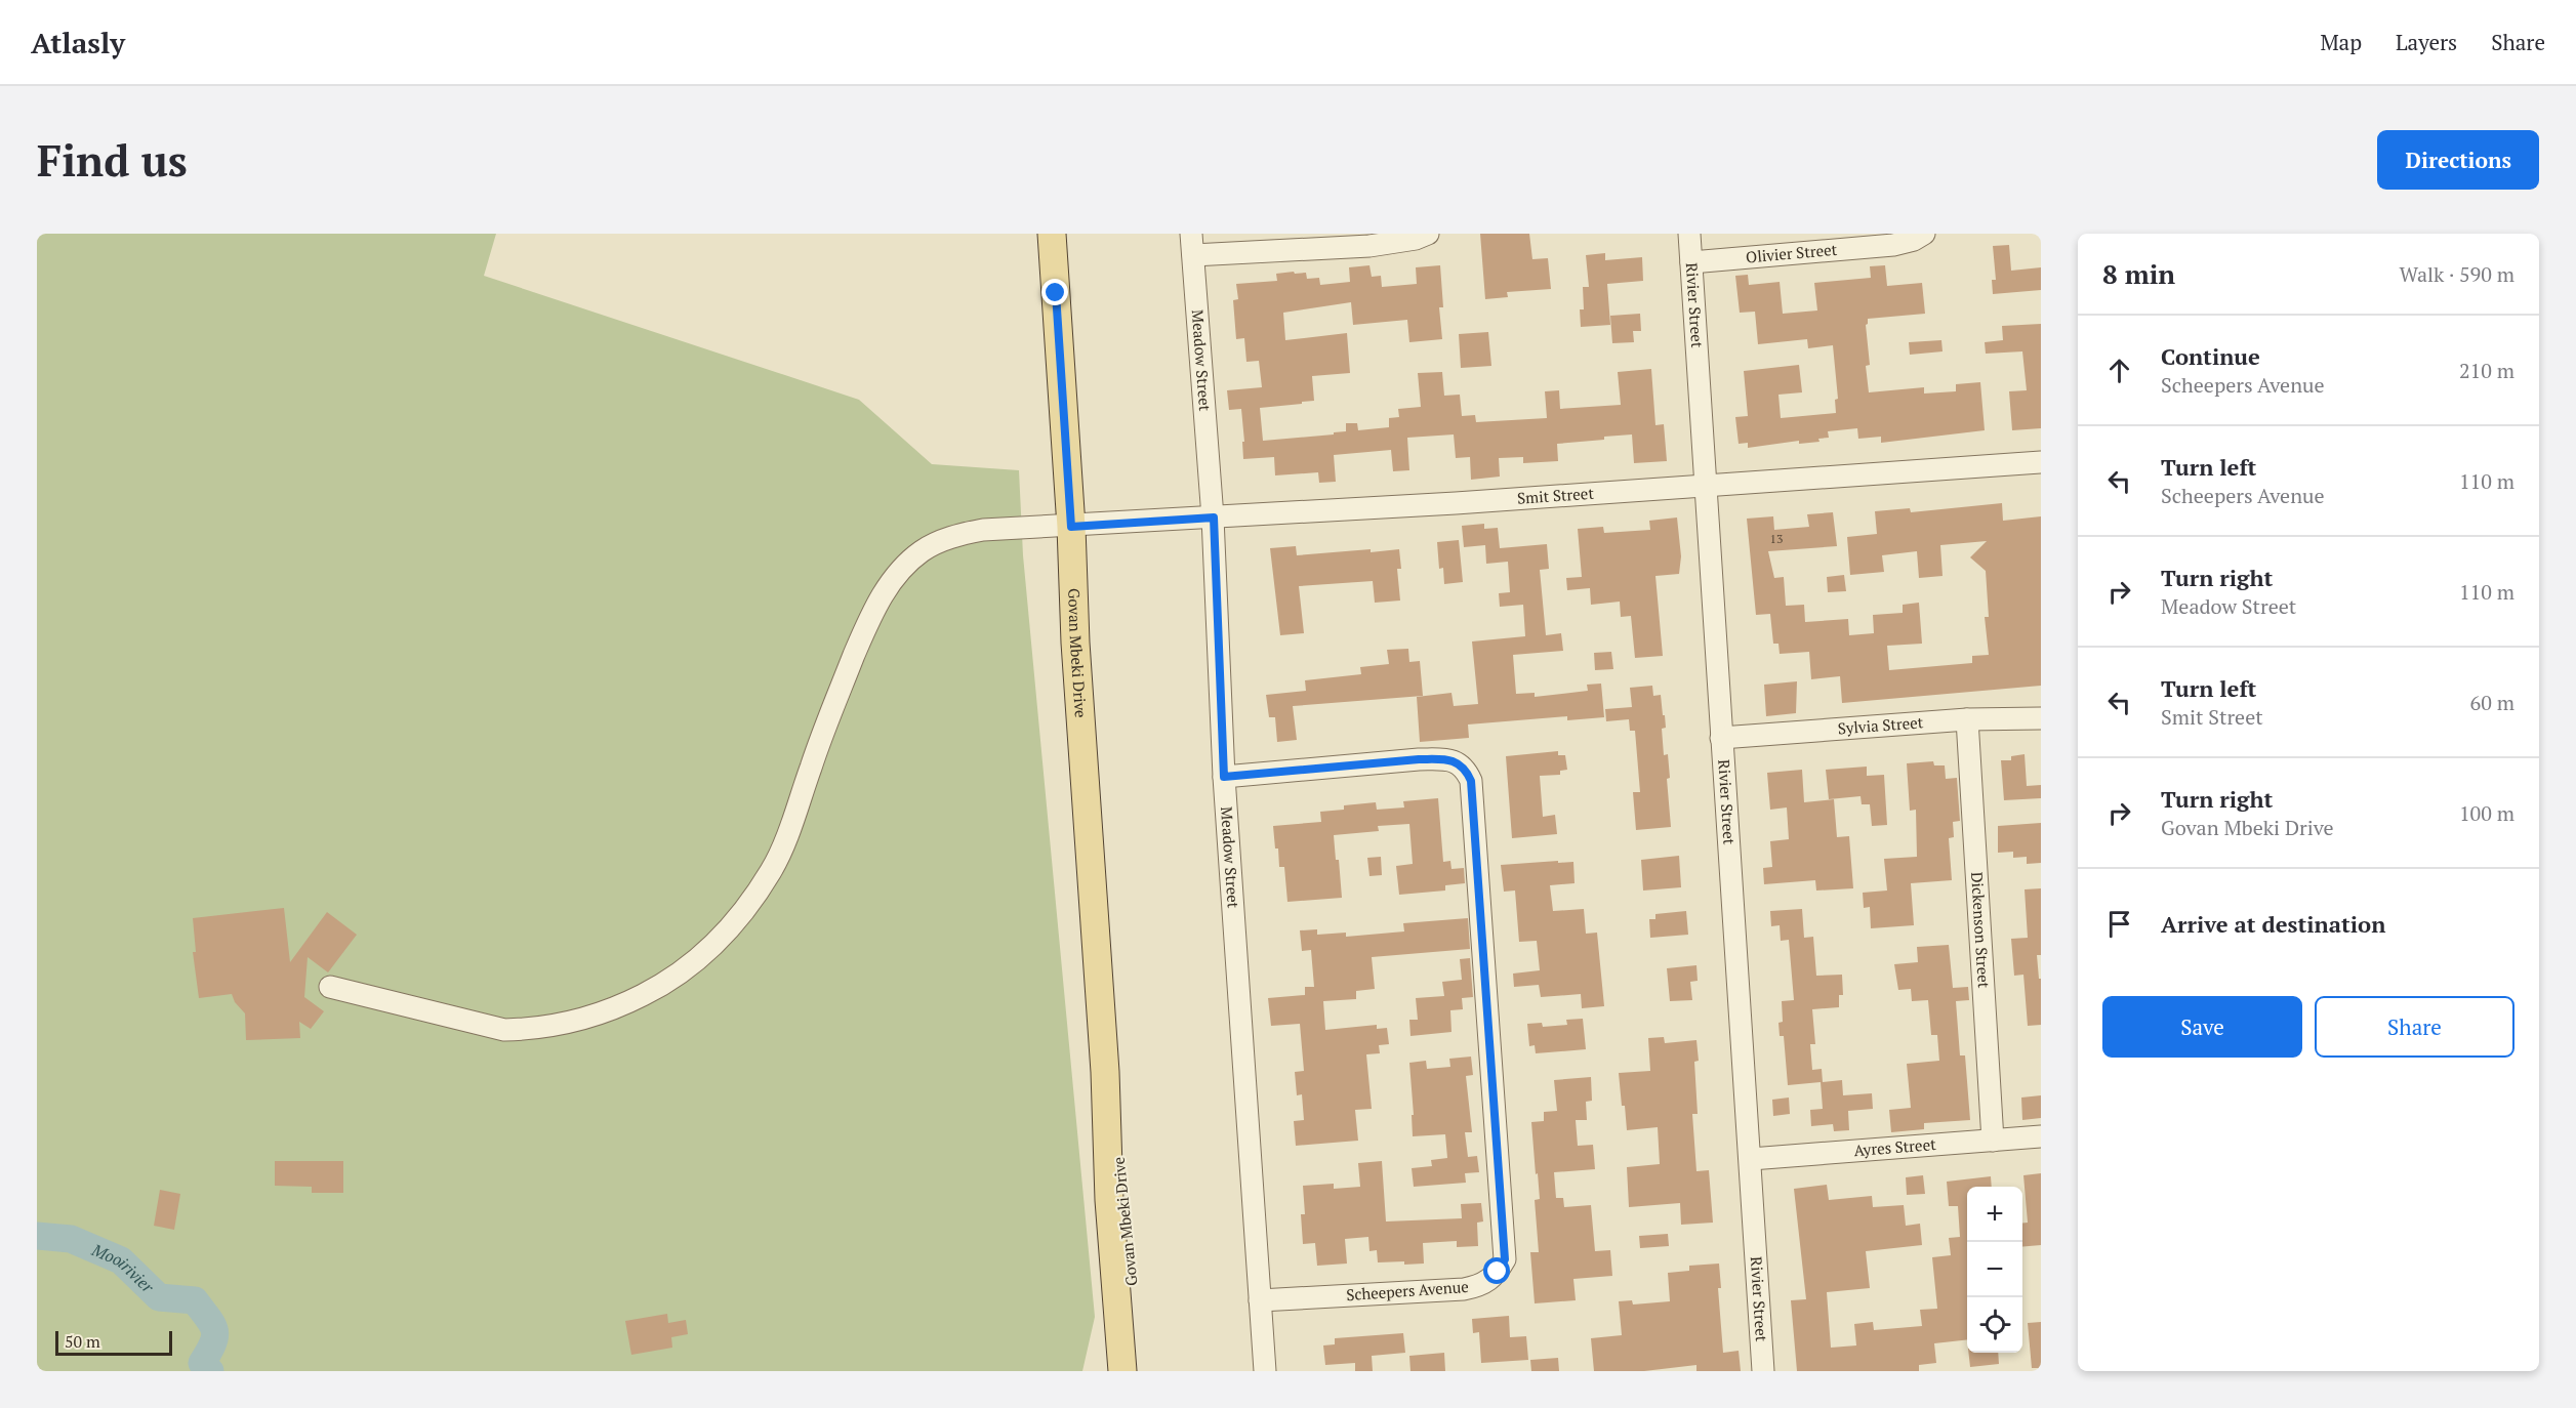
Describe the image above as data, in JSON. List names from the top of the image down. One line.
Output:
{"streets":{"main road":["Govan Mbeki Drive"],"street":["Olivier Street","Rivier Street","Meadow Street","Smit Street","Sylvia Street","Dickenson Street","Ayres Street","Scheepers Avenue"]},"crossings":[["Olivier Street","Rivier Street"],["Rivier Street","Smit Street"],["Rivier Street","Sylvia Street"],["Rivier Street","Ayres Street"],["Meadow Street","Smit Street"],["Meadow Street","Scheepers Avenue"],["Smit Street","Govan Mbeki Drive"],["Sylvia Street","Dickenson Street"],["Dickenson Street","Ayres Street"]],"water":["Mooirivier"],"house_numbers":["13"],"scale_bar":"50 m","page":{"header":"Atlasly","nav":["Map","Layers","Share"],"buttons":["Directions",["Save","Share"]],"title":"Find us","heading":["8 min","Walk · 590 m"],"list":[["Continue","Scheepers Avenue","210 m"],["Turn left","Scheepers Avenue","110 m"],["Turn right","Meadow Street","110 m"],["Turn left","Smit Street","60 m"],["Turn right","Govan Mbeki Drive","100 m"],"Arrive at destination"],"map_buttons":["+","−"],"scale":"50 m"}}
